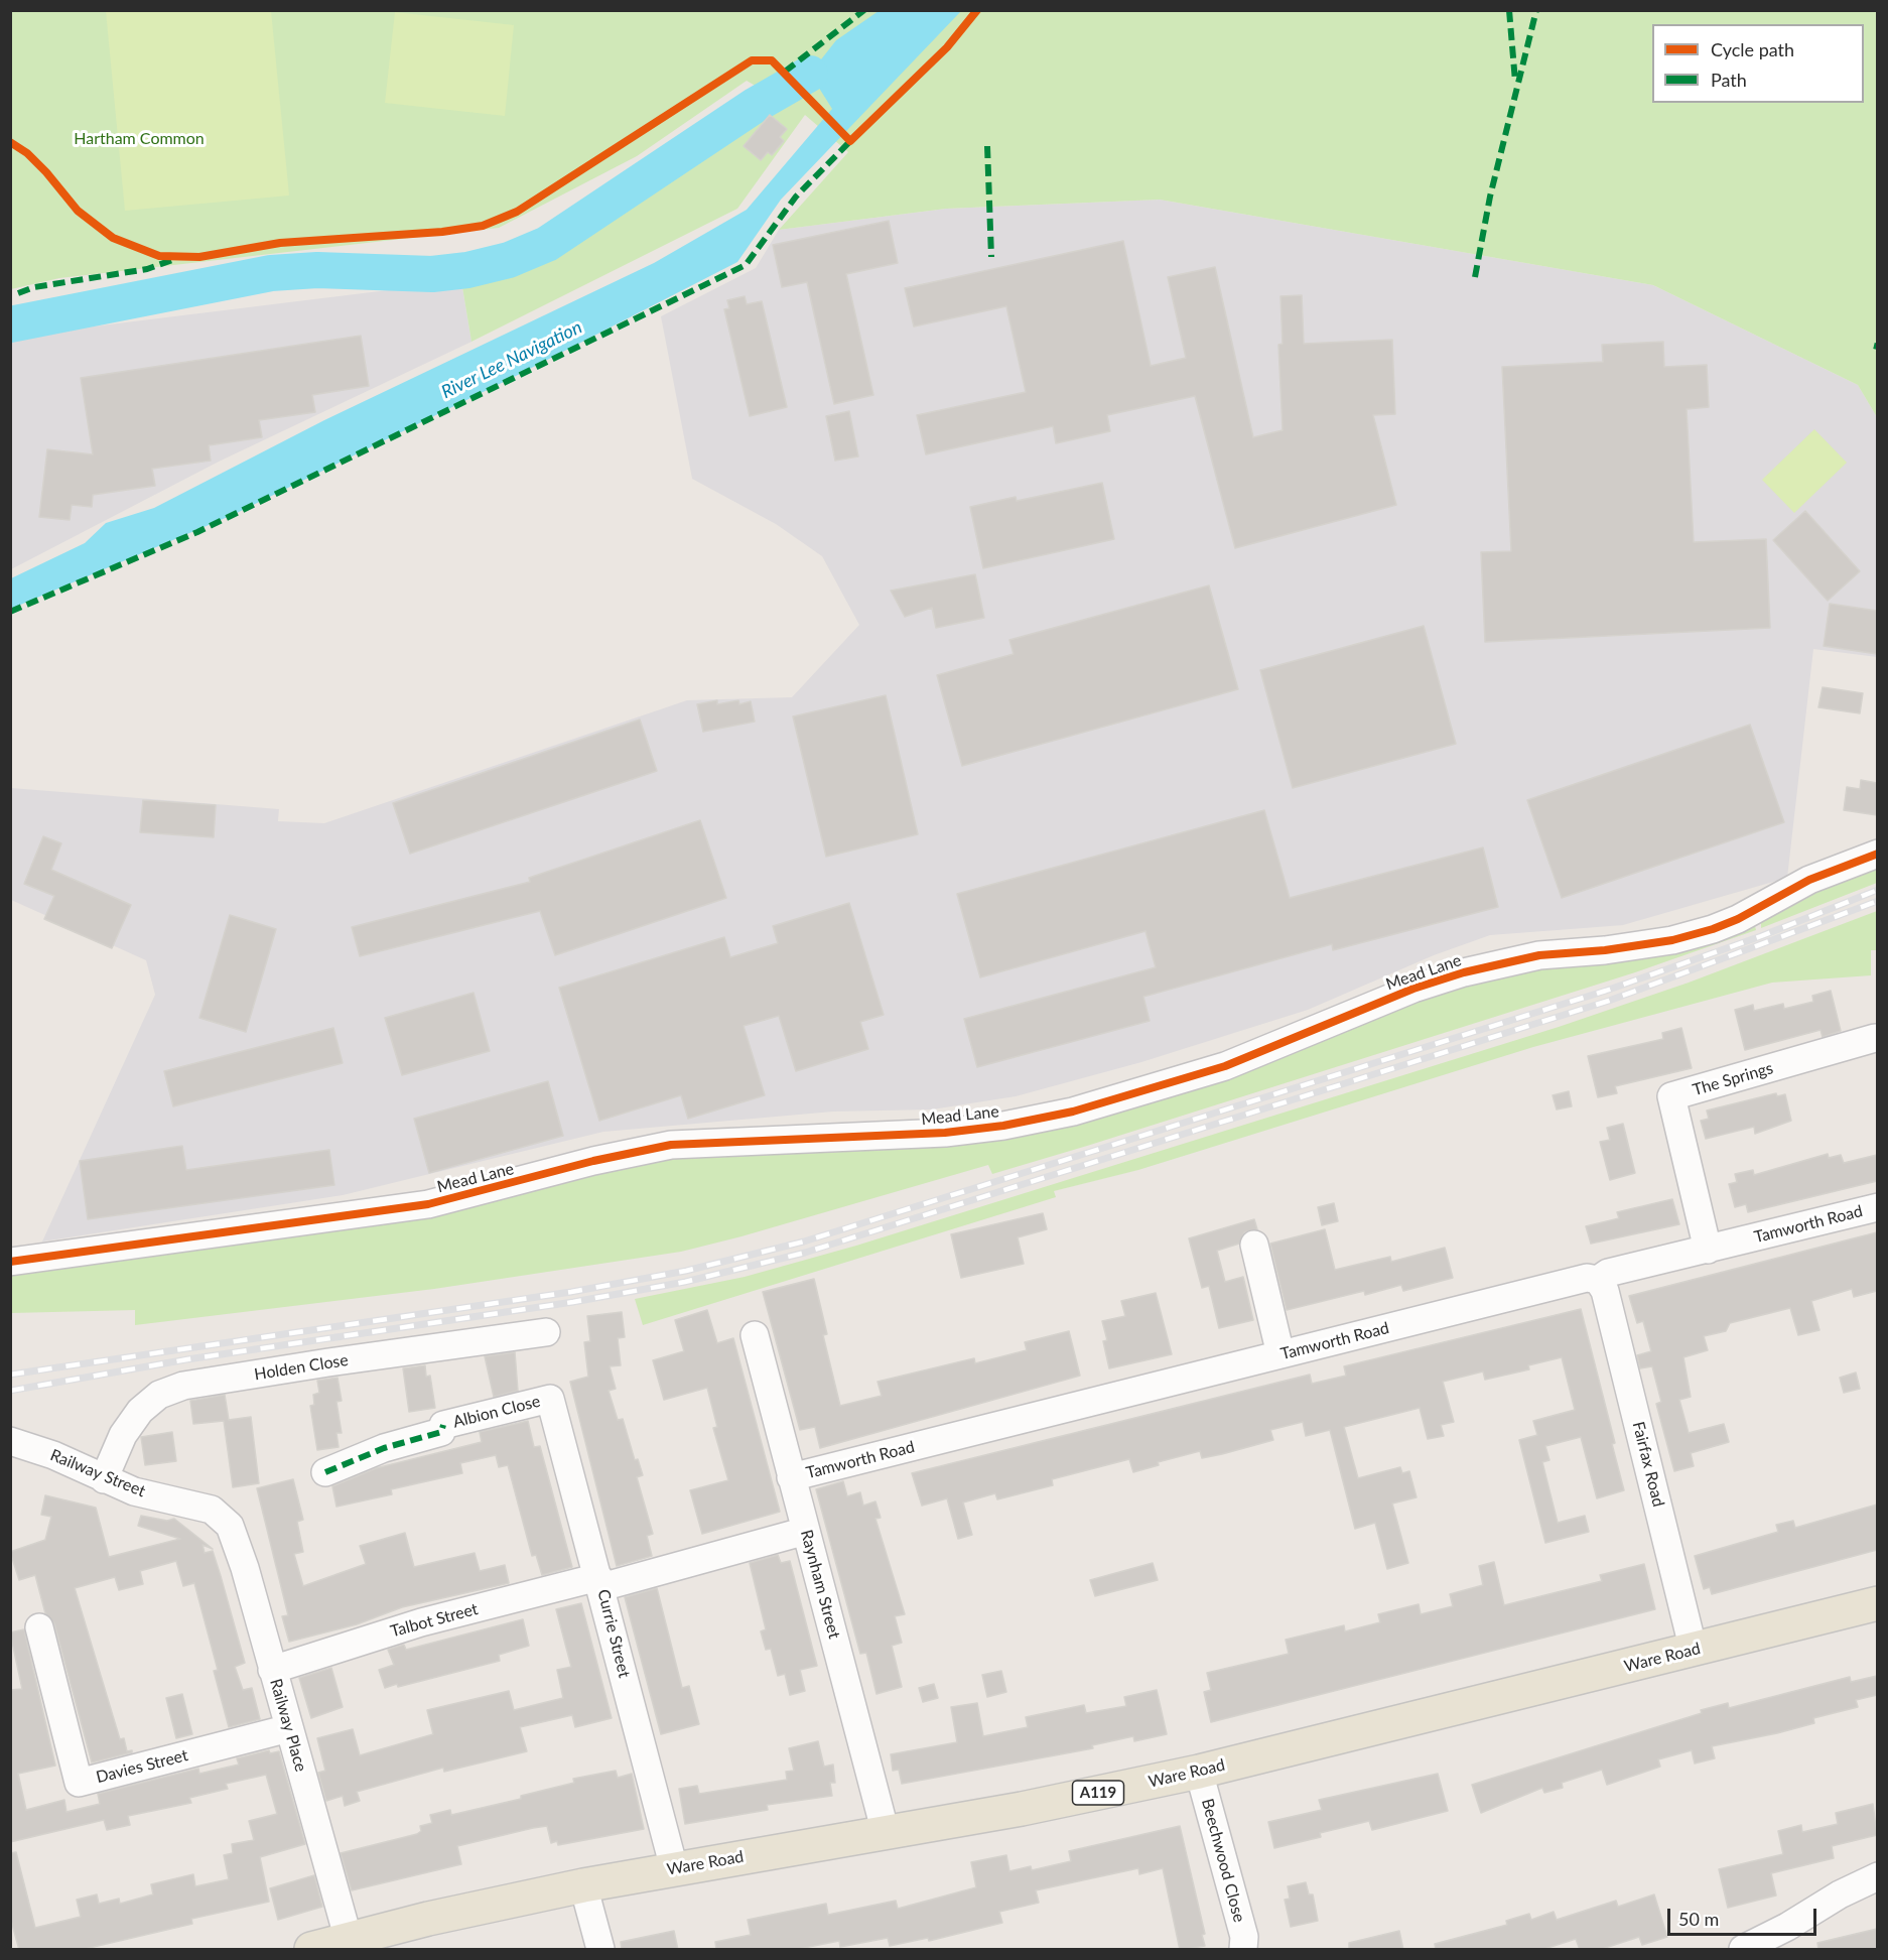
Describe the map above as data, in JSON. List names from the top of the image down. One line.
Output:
{"streets":{"main road":["Ware Road","A119"],"street":["Mead Lane","The Springs","Tamworth Road","Holden Close","Albion Close","Fairfax Road","Railway Street","Raynham Street","Talbot Street","Currie Street","Railway Place","Davies Street","Beechwood Close"]},"crossings":[["The Springs","Tamworth Road"],["Tamworth Road","Fairfax Road"],["Tamworth Road","Raynham Street"],["Holden Close","Railway Street"],["Albion Close","Currie Street"],["Fairfax Road","Ware Road"],["Railway Street","Railway Place"],["Raynham Street","Talbot Street"],["Raynham Street","Ware Road"],["Talbot Street","Currie Street"],["Talbot Street","Railway Place"],["Currie Street","Ware Road"],["Ware Road","Railway Place"],["Ware Road","Beechwood Close"],["Railway Place","Davies Street"]],"water":["River Lee Navigation"],"parks":["Hartham Common"],"legend":["Cycle path","Path"],"scale_bar":"50 m"}
